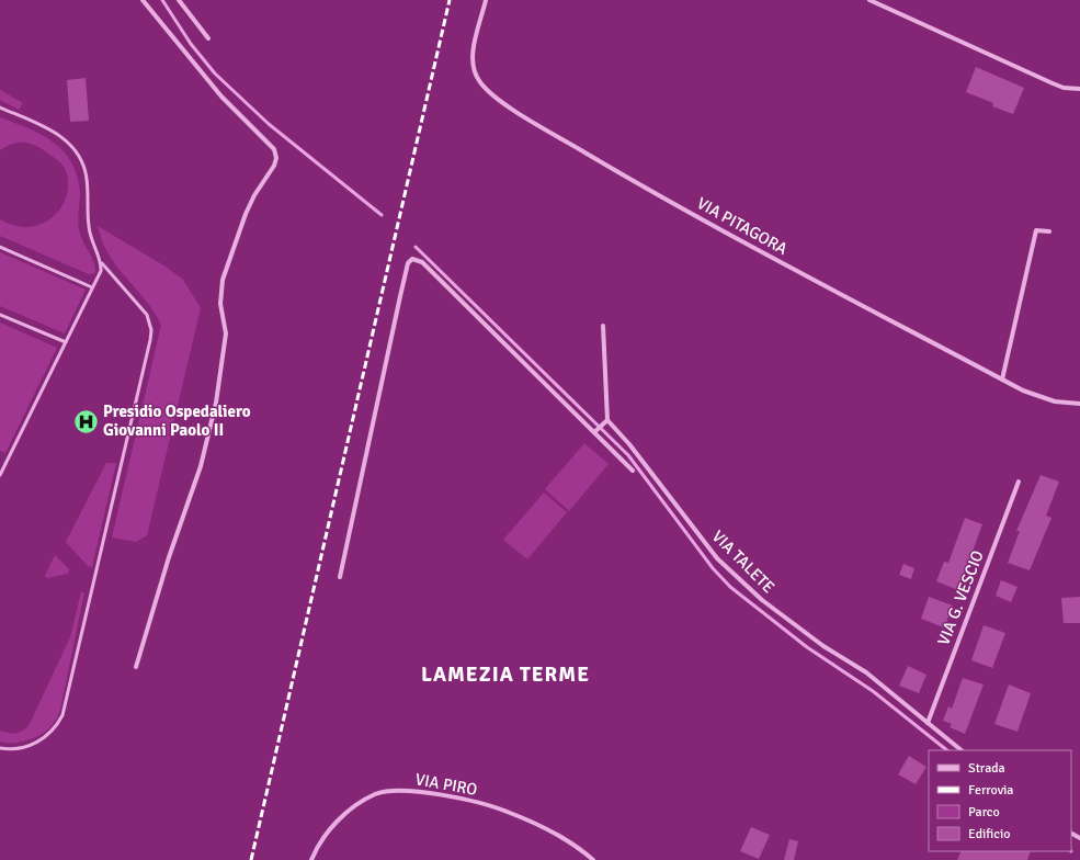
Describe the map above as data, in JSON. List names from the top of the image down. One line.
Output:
{"streets":{"street":["VIA PITAGORA","VIA TALETE","VIA G. VESCIO","VIA PIRO"]},"crossings":[["VIA TALETE","VIA G. VESCIO"]],"districts":["LAMEZIA TERME"],"places":{"hospital":["Presidio Ospedaliero Giovanni Paolo II"]},"legend":["Strada","Ferrovia","Parco","Edificio"]}
